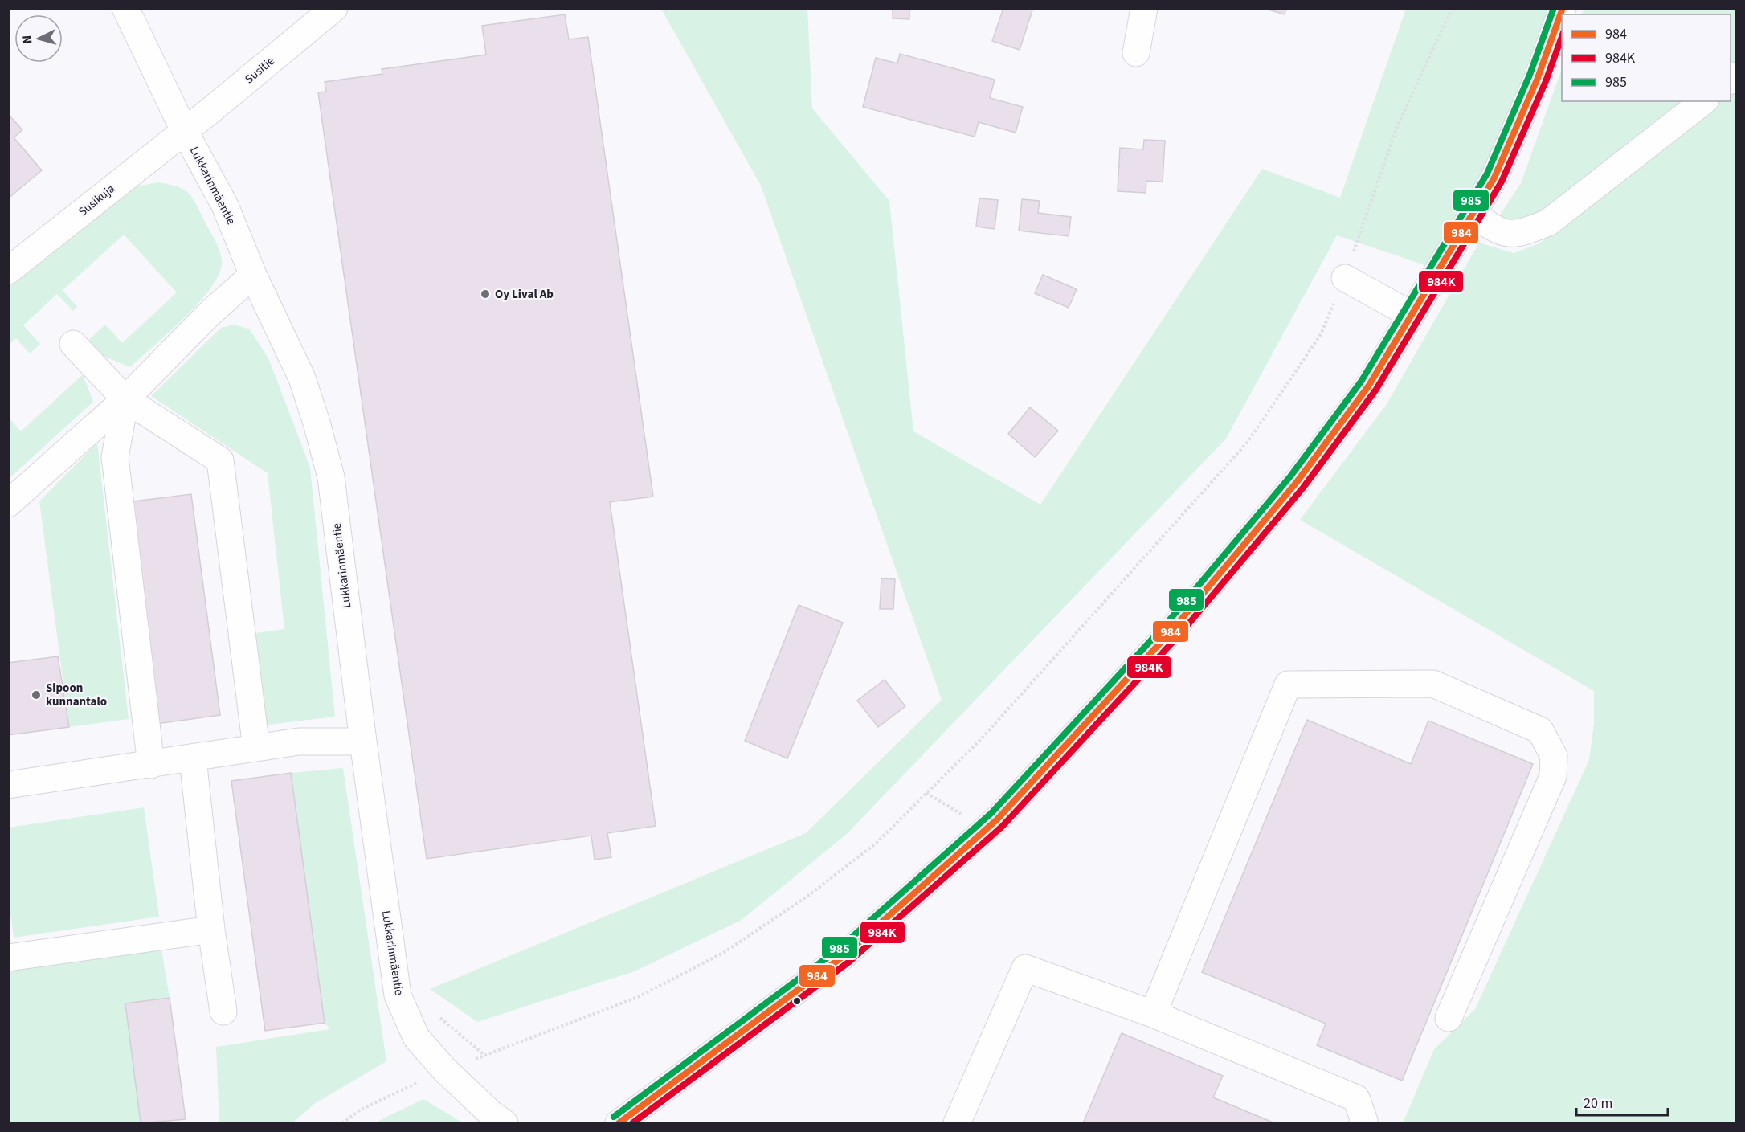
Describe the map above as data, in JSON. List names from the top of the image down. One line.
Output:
{"streets":{"street":["Susitie","Lukkarinmäentie","Susikuja"]},"crossings":[["Susitie","Lukkarinmäentie"],["Susitie","Susikuja"],["Lukkarinmäentie","Susikuja"]],"places":["Oy Lival Ab","Sipoon kunnantalo"],"lines":["transit line 984","transit line 985","transit line 984K"],"legend":["984","984K","985"],"scale_bar":"20 m","north":"left"}
